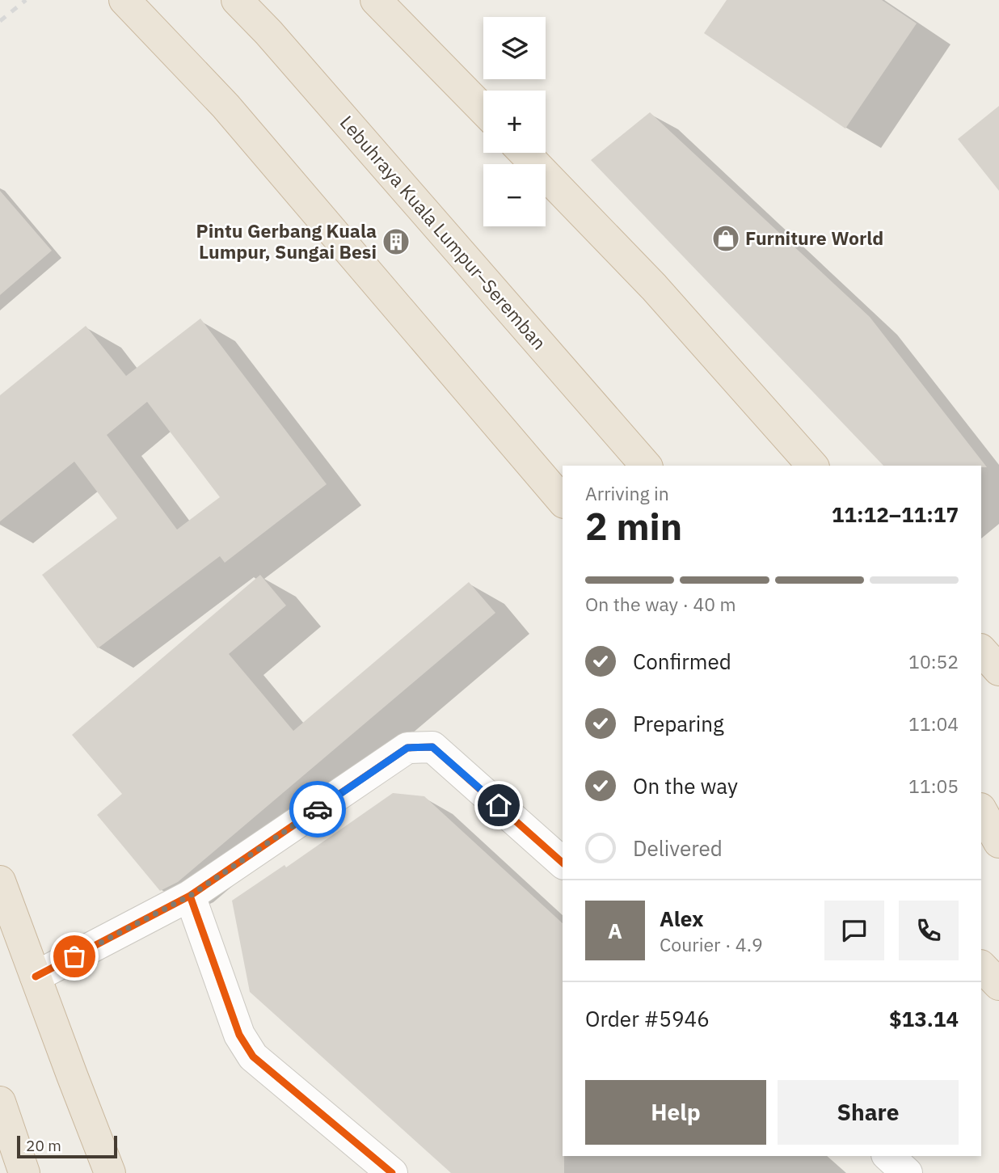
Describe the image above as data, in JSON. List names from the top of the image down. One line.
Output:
{"streets":{"highway":["Lebuhraya Kuala Lumpur–Seremban"]},"places":{"shop":["Furniture World"],"building":["Pintu Gerbang Kuala Lumpur, Sungai Besi"]},"scale_bar":"20 m","page":{"map_buttons":["+","−"],"heading":["2 min","Arriving in","11:12–11:17"],"panel":["Alex","Courier · 4.9","Order #5946","$13.14"],"bar":"On the way · 40 m","list":[["Confirmed","10:52"],["Preparing","11:04"],["On the way","11:05"],"Delivered"],"round":"A","buttons":["Help","Share"],"scale":"20 m"}}
